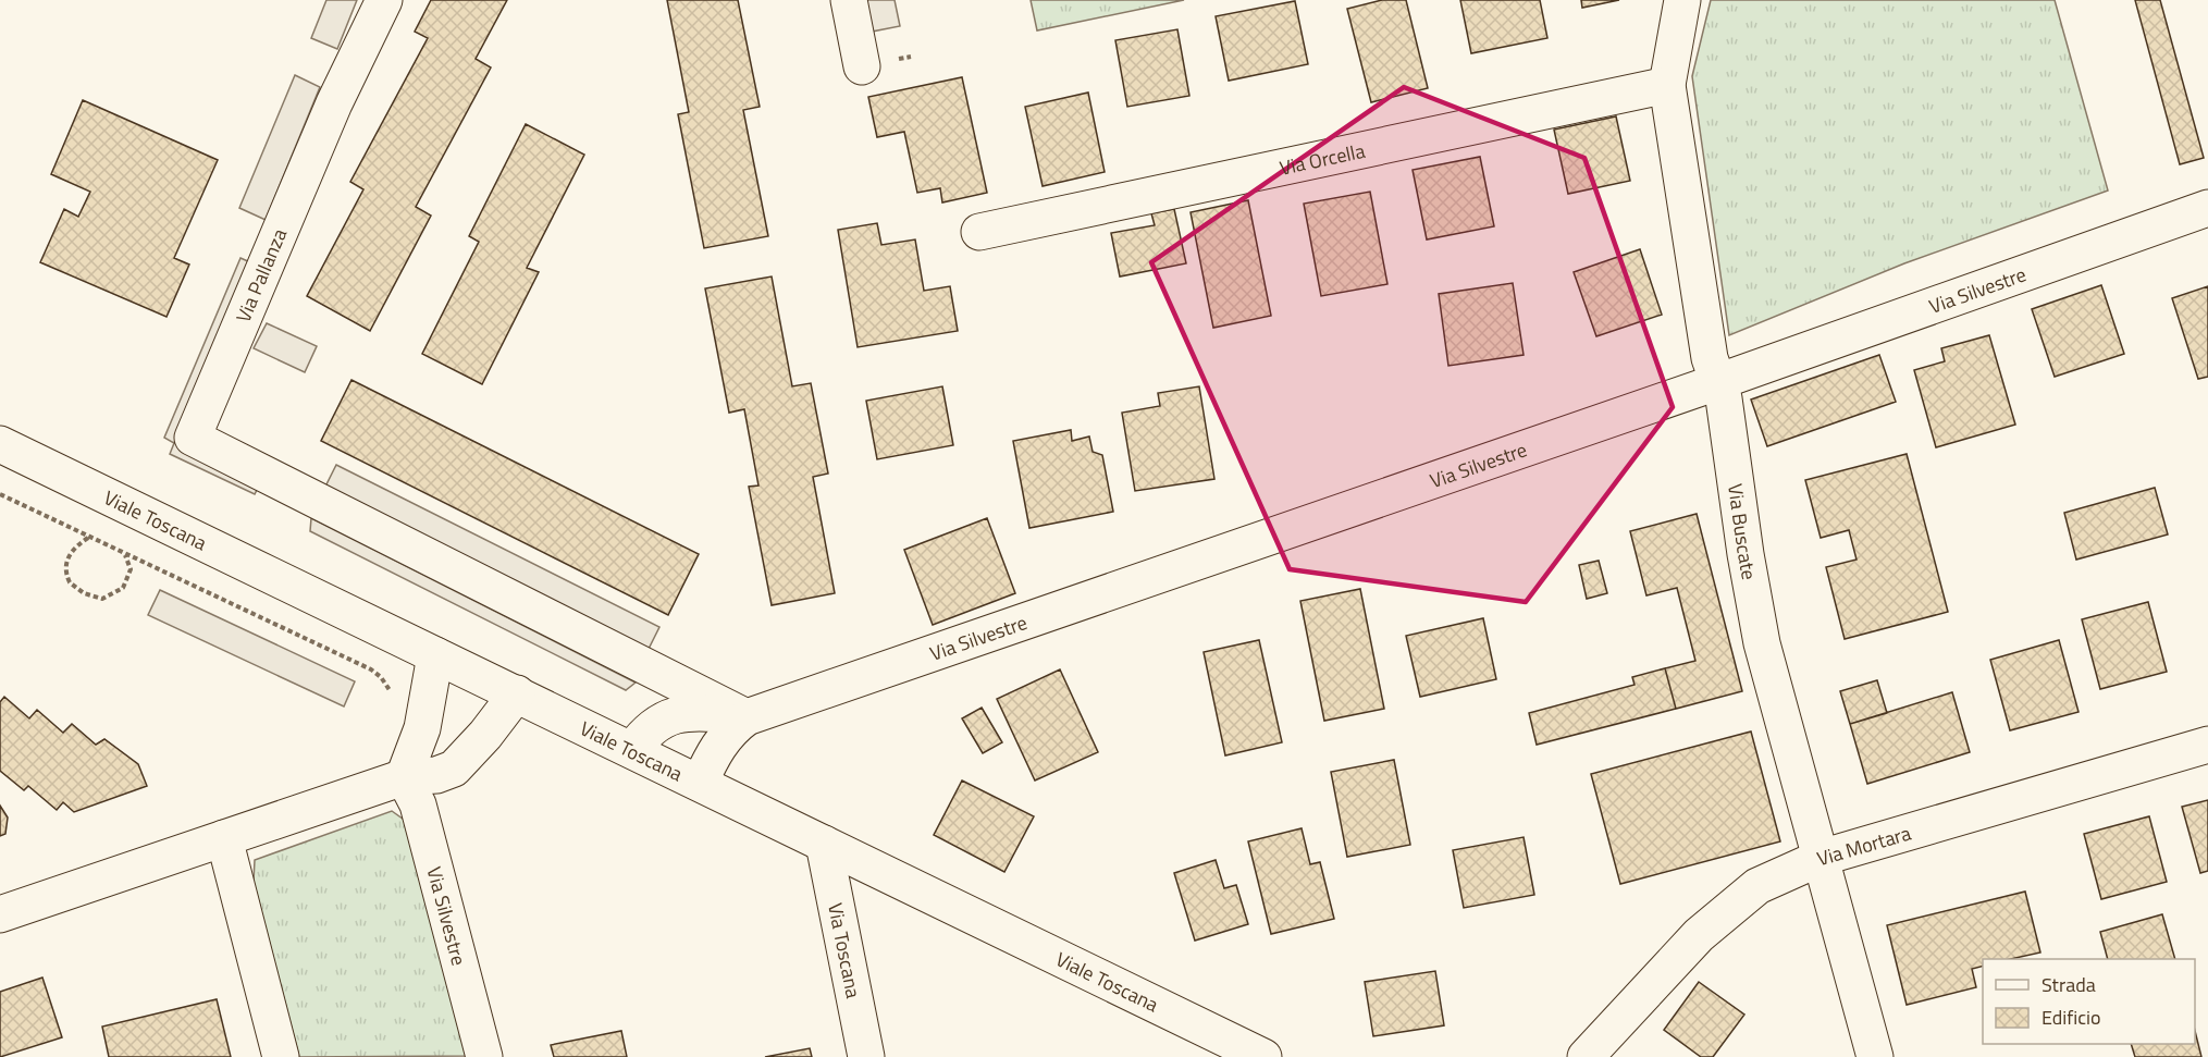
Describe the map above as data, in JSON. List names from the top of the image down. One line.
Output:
{"streets":{"street":["Via Orcella","Via Pallanza","Via Silvestre","Viale Toscana","Via Buscate","Via Mortara","Via Toscana"]},"crossings":[["Via Orcella","Via Buscate"],["Via Pallanza","Via Silvestre"],["Via Silvestre","Viale Toscana"],["Via Silvestre","Via Buscate"],["Viale Toscana","Via Toscana"],["Via Buscate","Via Mortara"]],"legend":["Strada","Edificio"]}
